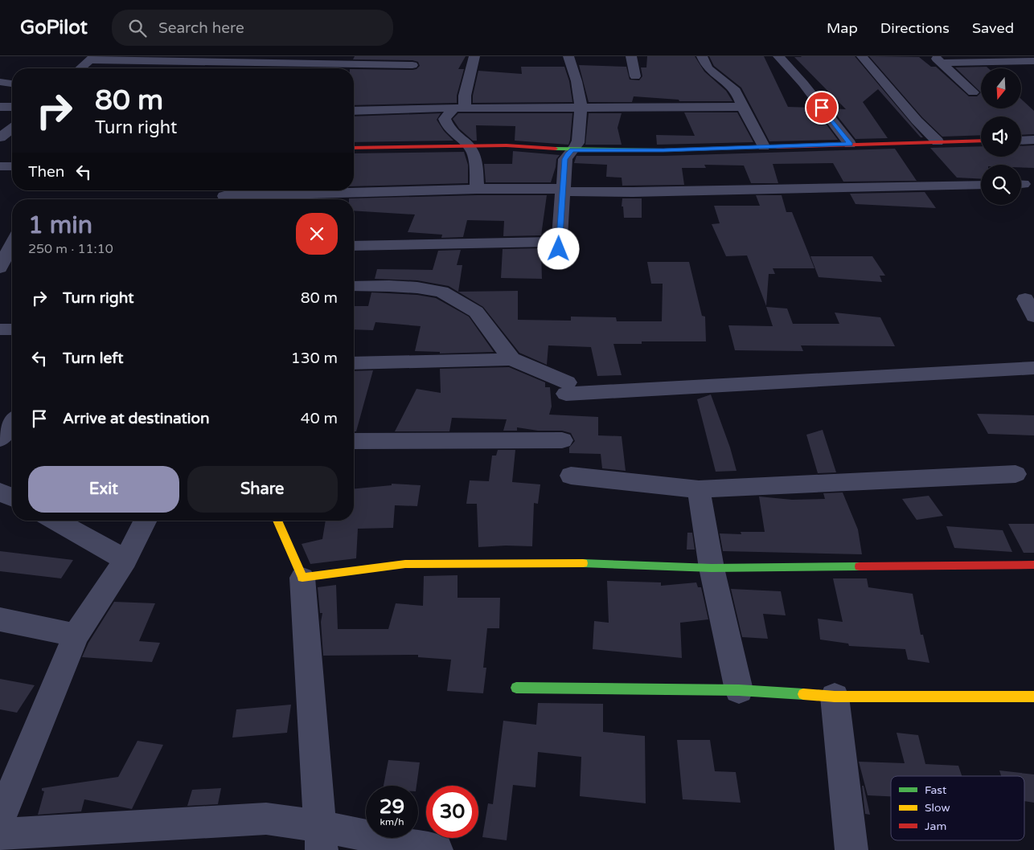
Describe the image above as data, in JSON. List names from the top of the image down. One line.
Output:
{"legend":["Fast","Slow","Jam"],"north":"bottom","page":{"header":"GoPilot","search":"Search here","nav":["Map","Directions","Saved"],"turn":["80 m","Turn right"],"then":"Then","heading":["1 min","250 m · 11:10"],"list":[{"name":"Turn right","value":"80 m"},{"name":"Turn left","value":"130 m"},{"name":"Arrive at destination","value":"40 m"}],"buttons":["Exit","Share"],"speed":"29 km/h","limit":"30"}}
